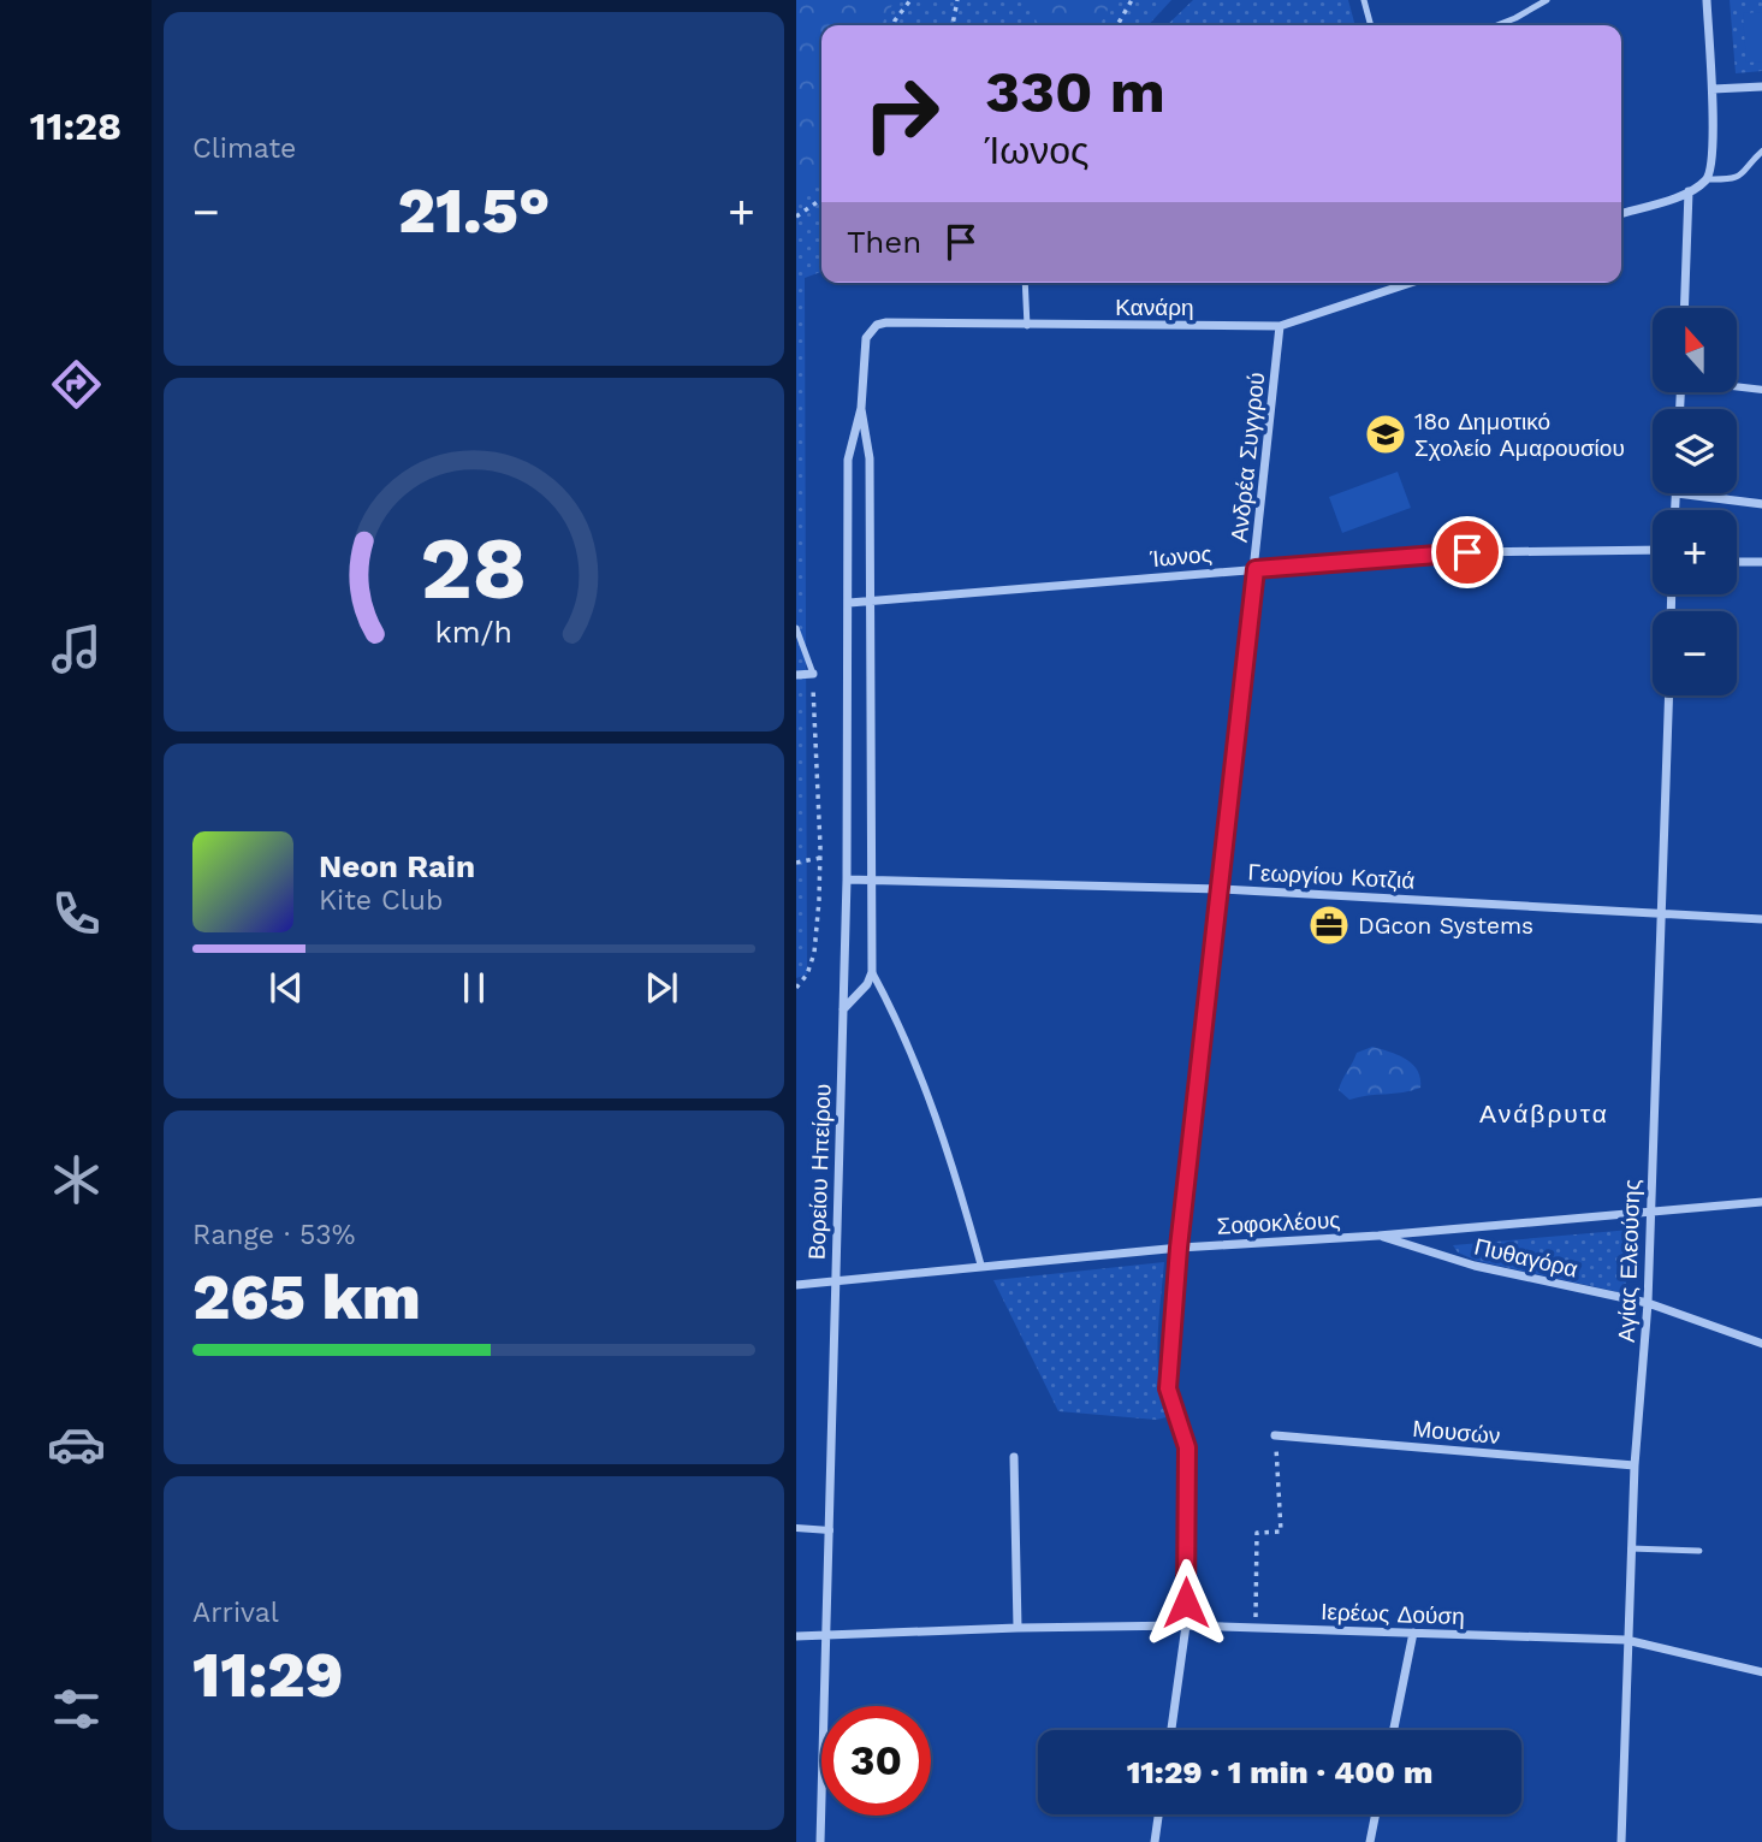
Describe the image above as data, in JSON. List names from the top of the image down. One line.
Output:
{"streets":{"street":["Κανάρη","Ανδρέα Συγγρού","Ίωνος","Γεωργίου Κοτζιά","Βορείου Ηπείρου","Σοφοκλέους","Πυθαγόρα","Αγίας Ελεούσης","Μουσών","Ιερέως Δούση"]},"crossings":[["Κανάρη","Ανδρέα Συγγρού"],["Κανάρη","Βορείου Ηπείρου"],["Ανδρέα Συγγρού","Ίωνος"],["Ανδρέα Συγγρού","Γεωργίου Κοτζιά"],["Ανδρέα Συγγρού","Σοφοκλέους"],["Ανδρέα Συγγρού","Ιερέως Δούση"],["Ίωνος","Βορείου Ηπείρου"],["Γεωργίου Κοτζιά","Βορείου Ηπείρου"],["Γεωργίου Κοτζιά","Αγίας Ελεούσης"],["Βορείου Ηπείρου","Σοφοκλέους"],["Βορείου Ηπείρου","Ιερέως Δούση"],["Σοφοκλέους","Πυθαγόρα"],["Σοφοκλέους","Αγίας Ελεούσης"],["Πυθαγόρα","Αγίας Ελεούσης"],["Αγίας Ελεούσης","Μουσών"],["Αγίας Ελεούσης","Ιερέως Δούση"]],"districts":["Ανάβρυτα"],"places":{"school or university":["18ο Δημοτικό Σχολείο Αμαρουσίου"],"office":["DGcon Systems"]},"north":"top","page":{"tabs":"11:28","tile":["Climate",["Range · 53%","265 km"],["Arrival","11:29"]],"turn":["330 m","Ίωνος"],"heat":["−","21.5°","+"],"then":"Then","map_buttons":["+","−"],"song":["Neon Rain","Kite Club"],"limit":"30","trip":"11:29 · 1 min · 400 m","gauge":["28","km/h"]}}
